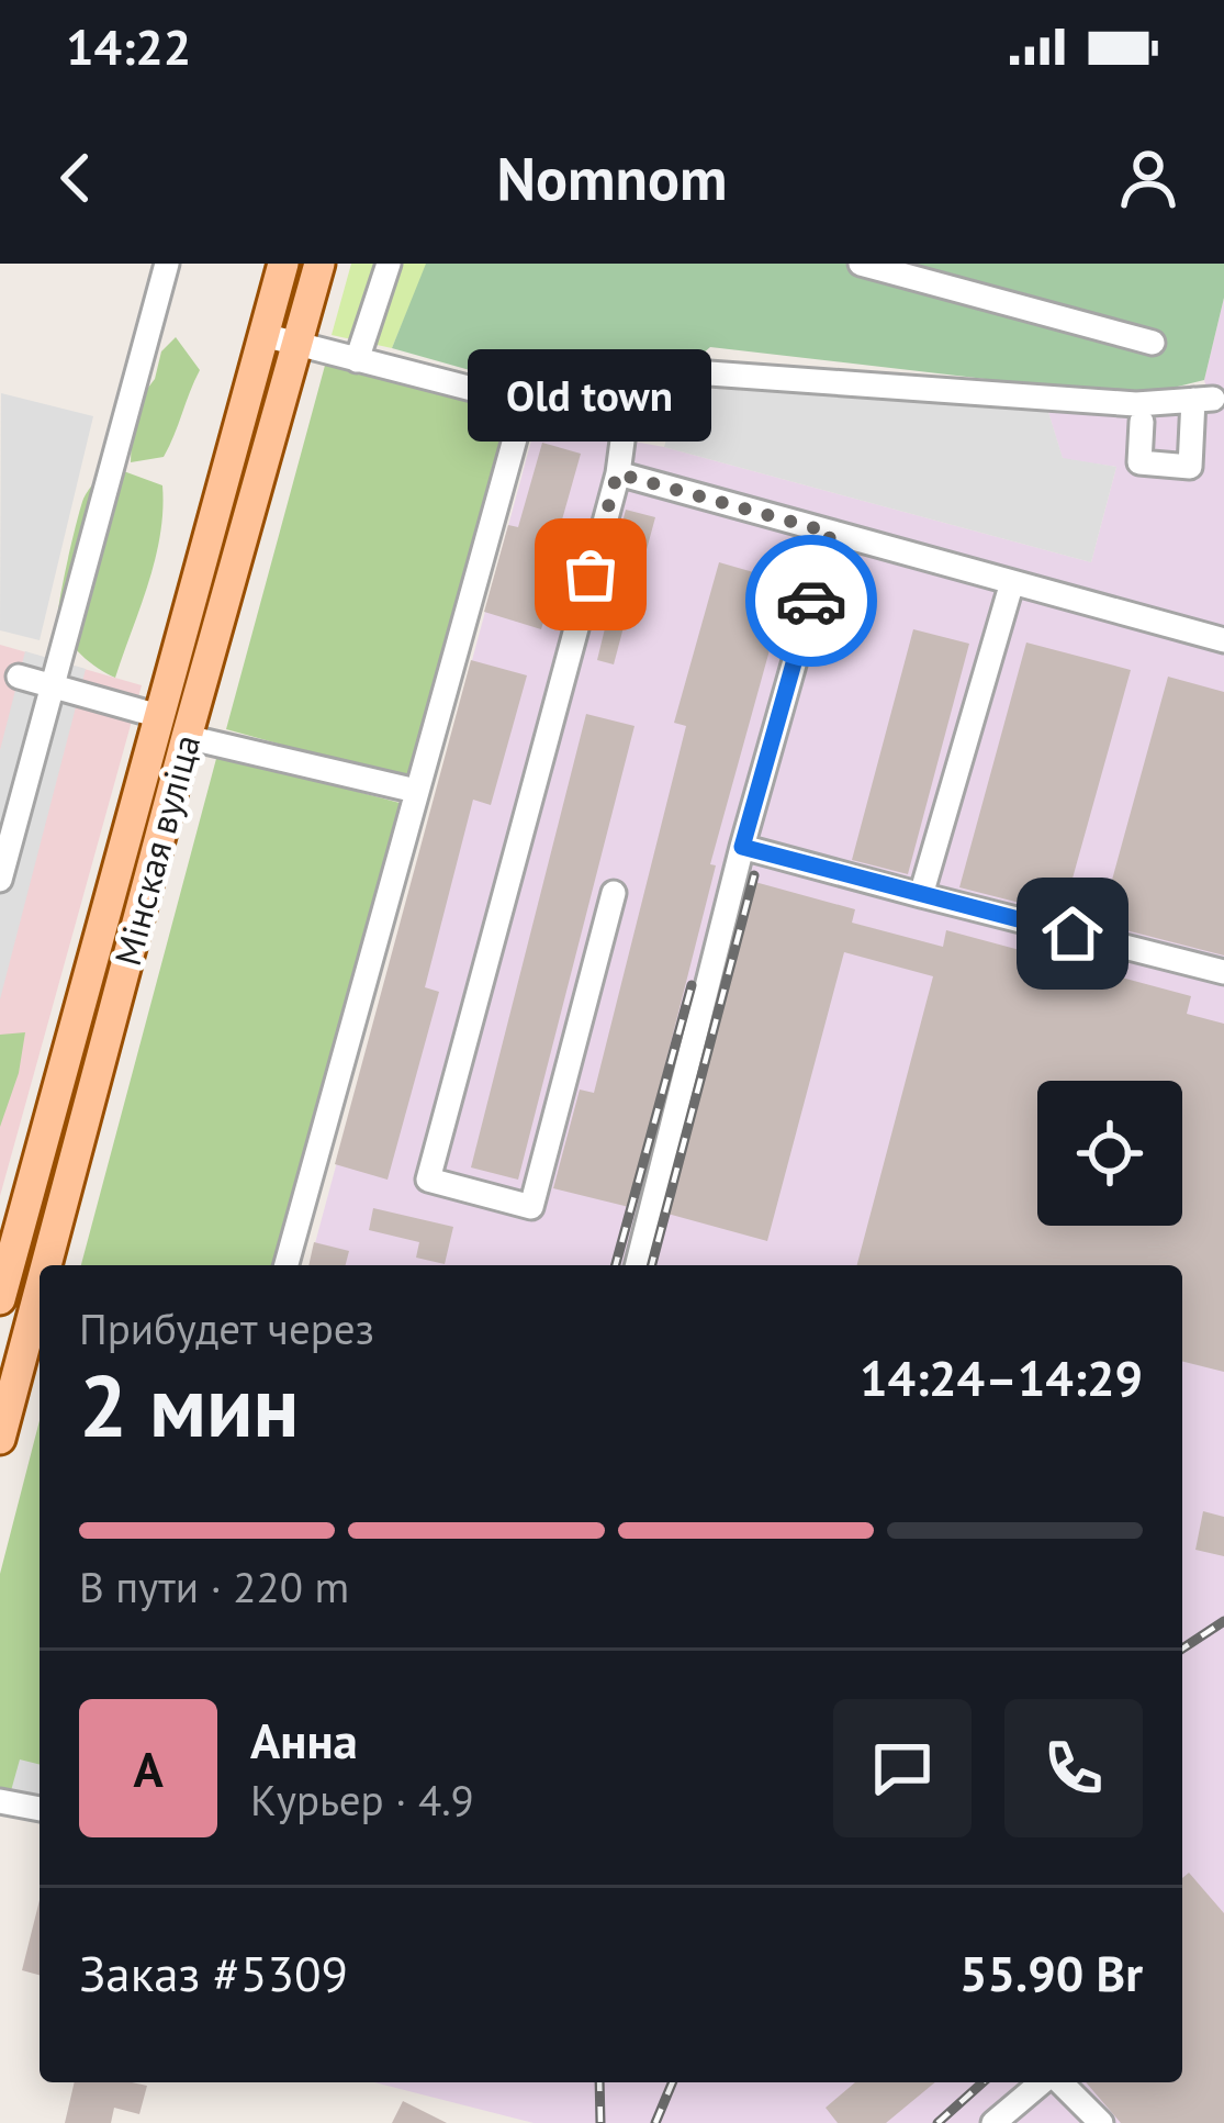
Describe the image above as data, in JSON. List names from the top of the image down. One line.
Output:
{"streets":{"main road":["Мінская вуліца"]},"places":["Old town"],"page":{"status":"14:22","header":"Nomnom","bubble":"Old town","heading":["2 мин","Прибудет через","14:24–14:29"],"panel":["Анна","Курьер · 4.9","Заказ #5309","55.90 Br"],"bar":"В пути · 220 m","round":"А"}}
